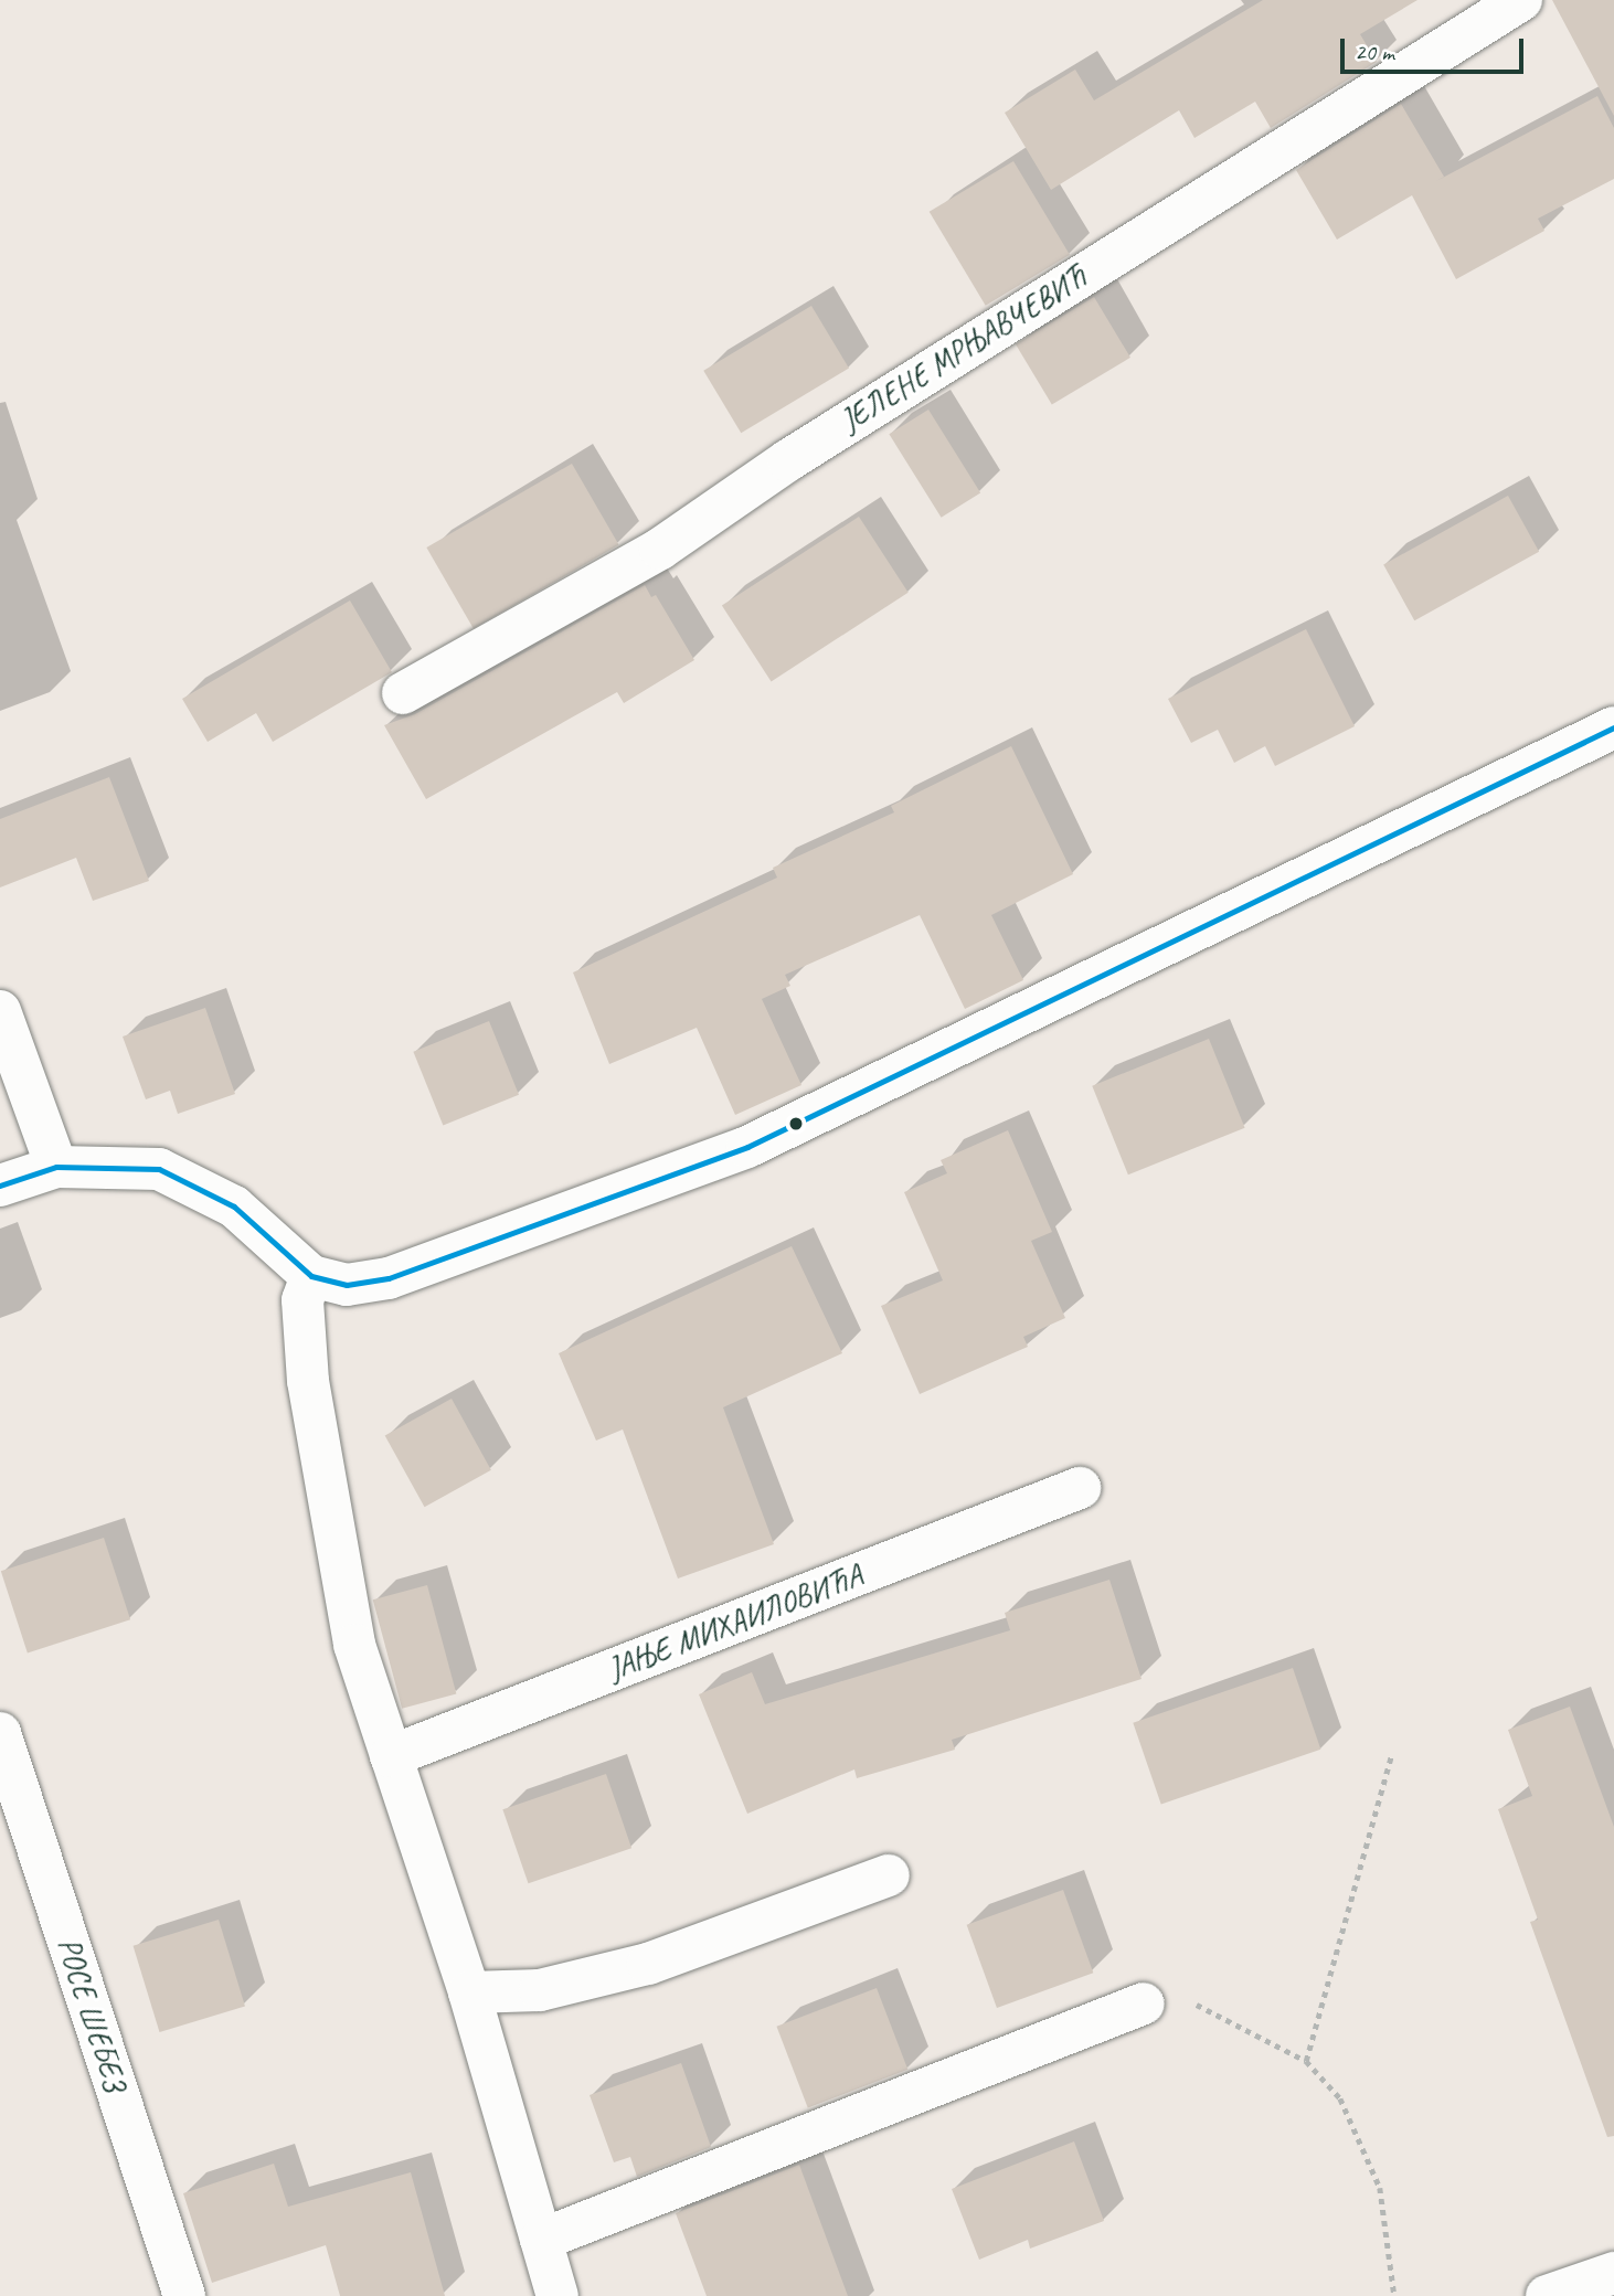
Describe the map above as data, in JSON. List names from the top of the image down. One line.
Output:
{"streets":{"street":["ЈЕЛЕНЕ МРЊАВЧЕВИЋ","ЈАЊЕ МИХАИЛОВИЋА","РОСЕ ШЕБЕЗ"]},"scale_bar":"20 m"}
